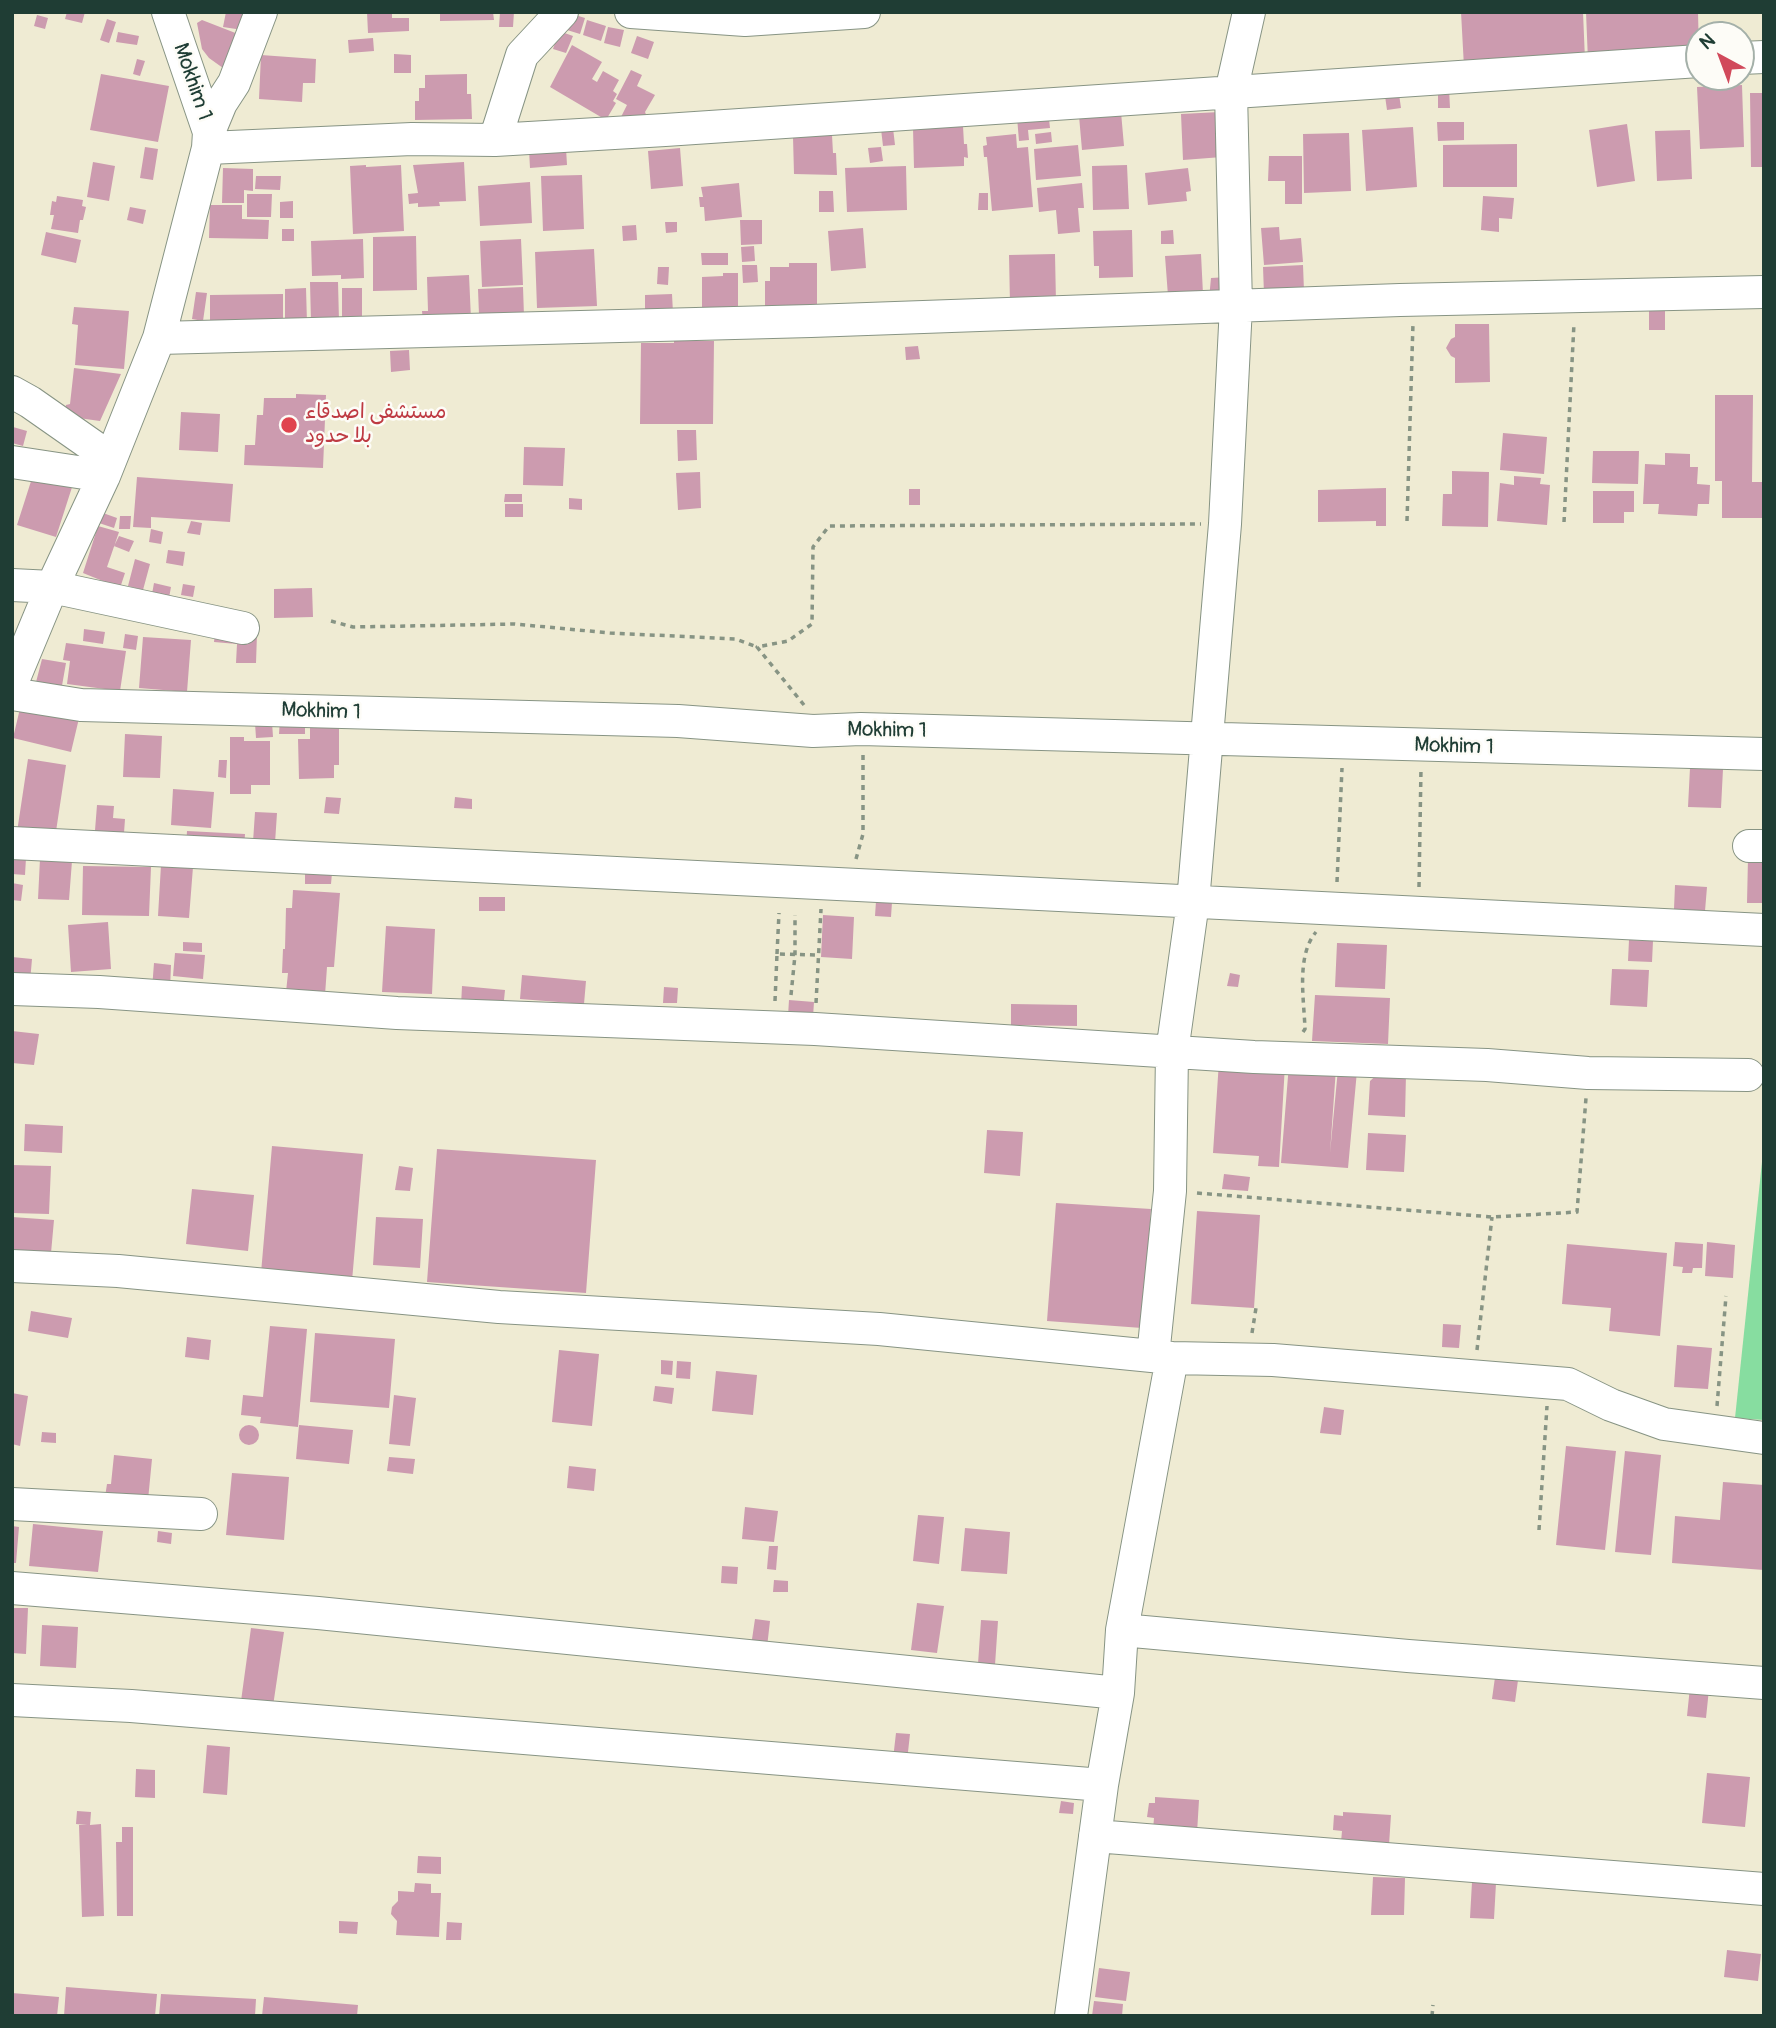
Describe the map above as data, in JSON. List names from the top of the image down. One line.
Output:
{"streets":{"street":["Mokhim 1"]},"places":["مستشفى اصدقاء بلا حدود"],"north":"top left"}
